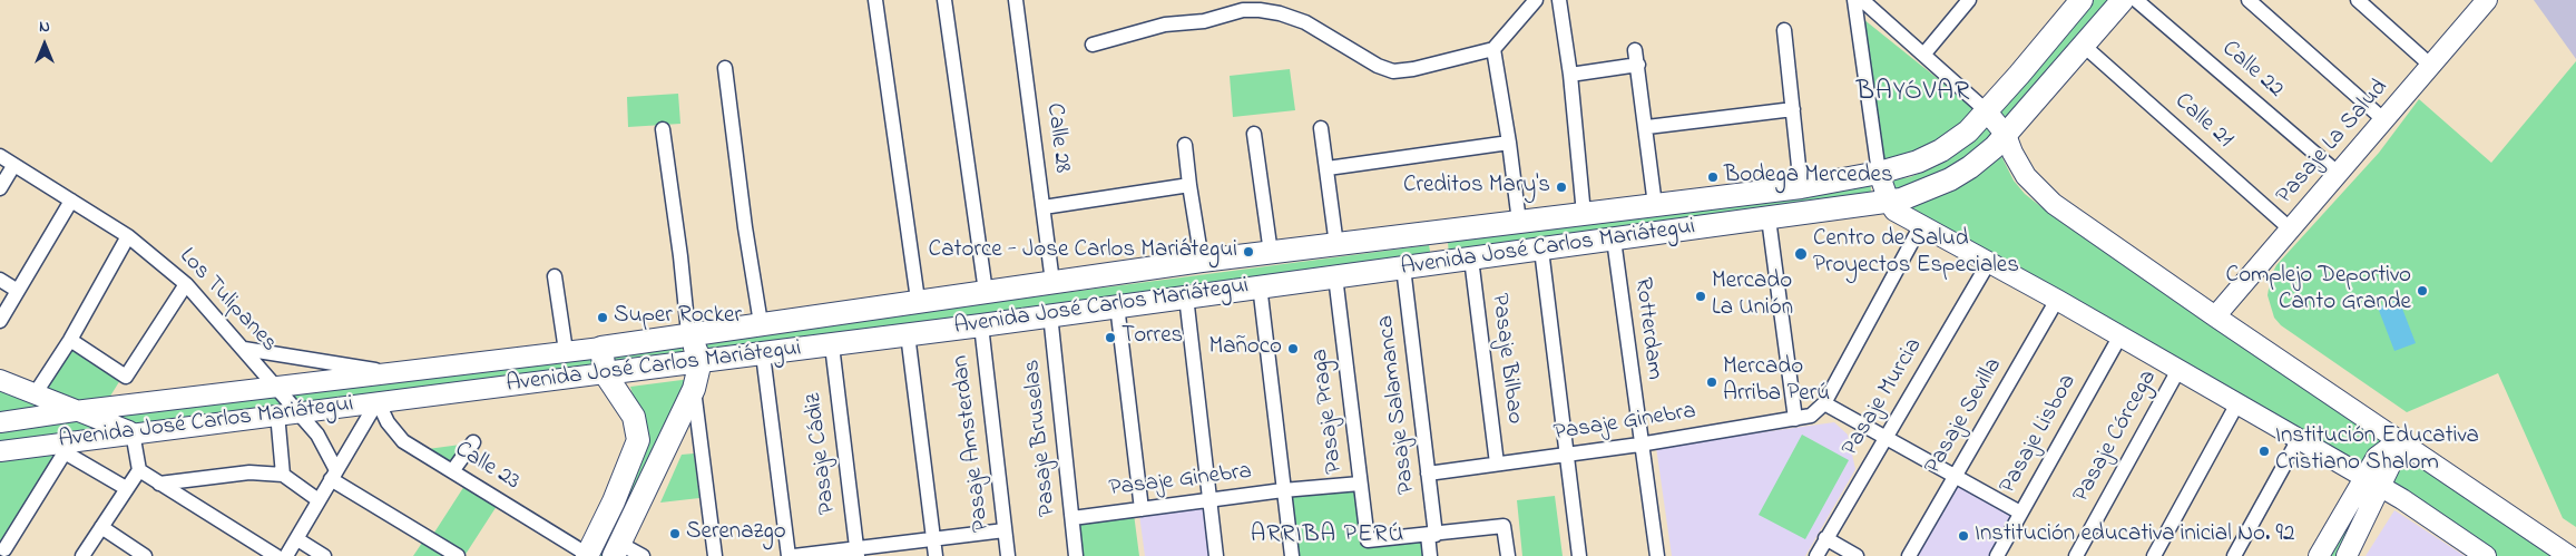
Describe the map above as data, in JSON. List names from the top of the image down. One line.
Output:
{"streets":{"main road":["Pasaje La Salud","Avenida José Carlos Mariátegui"],"street":["Calle 22","Calle 21","Calle 28","Los Tulipanes","Rotterdam","Pasaje Bilbao","Pasaje Murcia","Pasaje Salamanca","Pasaje Praga","Pasaje Sevilla","Pasaje Ginebra","Pasaje Lisboa","Pasaje Córcega","Pasaje Bruselas","Pasaje Amsterdan","Pasaje Cádiz","Calle 23"]},"crossings":[["Calle 22","Pasaje La Salud"],["Calle 21","Pasaje La Salud"],["Calle 21","Avenida José Carlos Mariátegui"],["Calle 28","Avenida José Carlos Mariátegui"],["Avenida José Carlos Mariátegui","Los Tulipanes"],["Avenida José Carlos Mariátegui","Rotterdam"],["Avenida José Carlos Mariátegui","Pasaje Bilbao"],["Avenida José Carlos Mariátegui","Pasaje Salamanca"],["Avenida José Carlos Mariátegui","Pasaje Praga"],["Avenida José Carlos Mariátegui","Pasaje Bruselas"],["Avenida José Carlos Mariátegui","Pasaje Amsterdan"],["Avenida José Carlos Mariátegui","Pasaje Cádiz"],["Avenida José Carlos Mariátegui","Calle 23"],["Rotterdam","Pasaje Ginebra"],["Pasaje Bilbao","Pasaje Ginebra"],["Pasaje Salamanca","Pasaje Praga"],["Pasaje Salamanca","Pasaje Ginebra"],["Pasaje Praga","Pasaje Ginebra"],["Pasaje Ginebra","Pasaje Bruselas"]],"districts":["BAYÓVAR","ARRIBA PERÚ"],"places":["Bodega Mercedes","Creditos Mary's","Catorce - Jose Carlos Mariátegui","Centro de Salud Proyectos Especiales","Complejo Deportivo Canto Grande","Mercado La Unión","Super Rocker","Torres","Mañoco","Mercado Arriba Perú","Institución Educativa Cristiano Shalom","Serenazgo","Institución educativa inicial No. 92"],"north":"top"}
